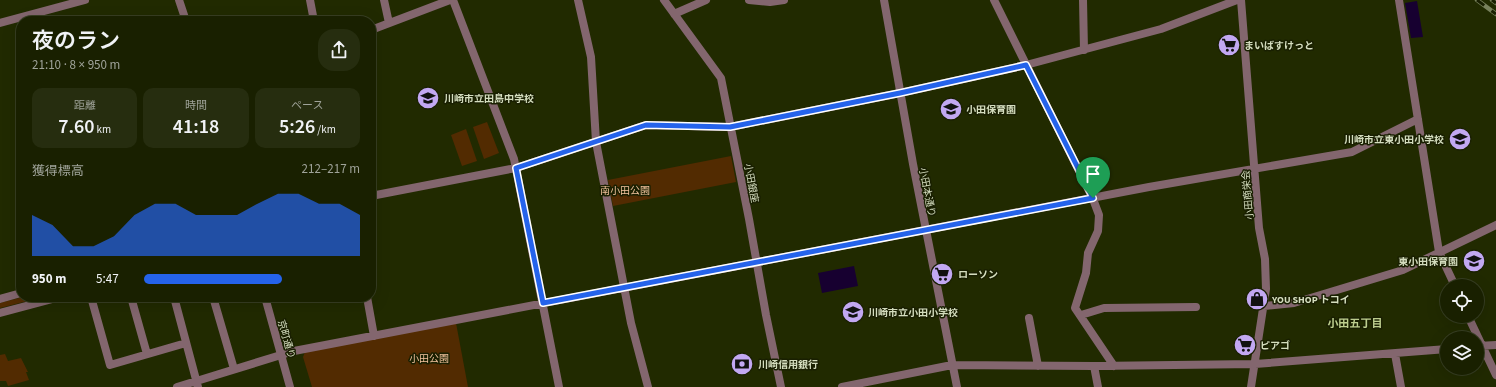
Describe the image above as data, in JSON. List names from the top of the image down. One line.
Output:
{"streets":{"street":["小田銀座","小田本通り","小田商栄会","京町通り"]},"districts":["小田五丁目"],"parks":["南小田公園","小田公園"],"places":{"supermarket":["まいばすけっと","ローソン","ピアゴ"],"school or university":["川崎市立田島中学校","小田保育園","川崎市立東小田小学校","東小田保育園","川崎市立小田小学校"],"shop":["YOU SHOP トコイ"],"bank":["川崎信用銀行"]},"page":{"heading":["夜のラン","21:10 · 8 × 950 m"],"stats":[["距離","7.60 km"],["時間","41:18"],["ペース","5:26 /km"]],"chart":["獲得標高","212–217 m"],"list":[{"name":"950 m","note":"5:47"}]}}
